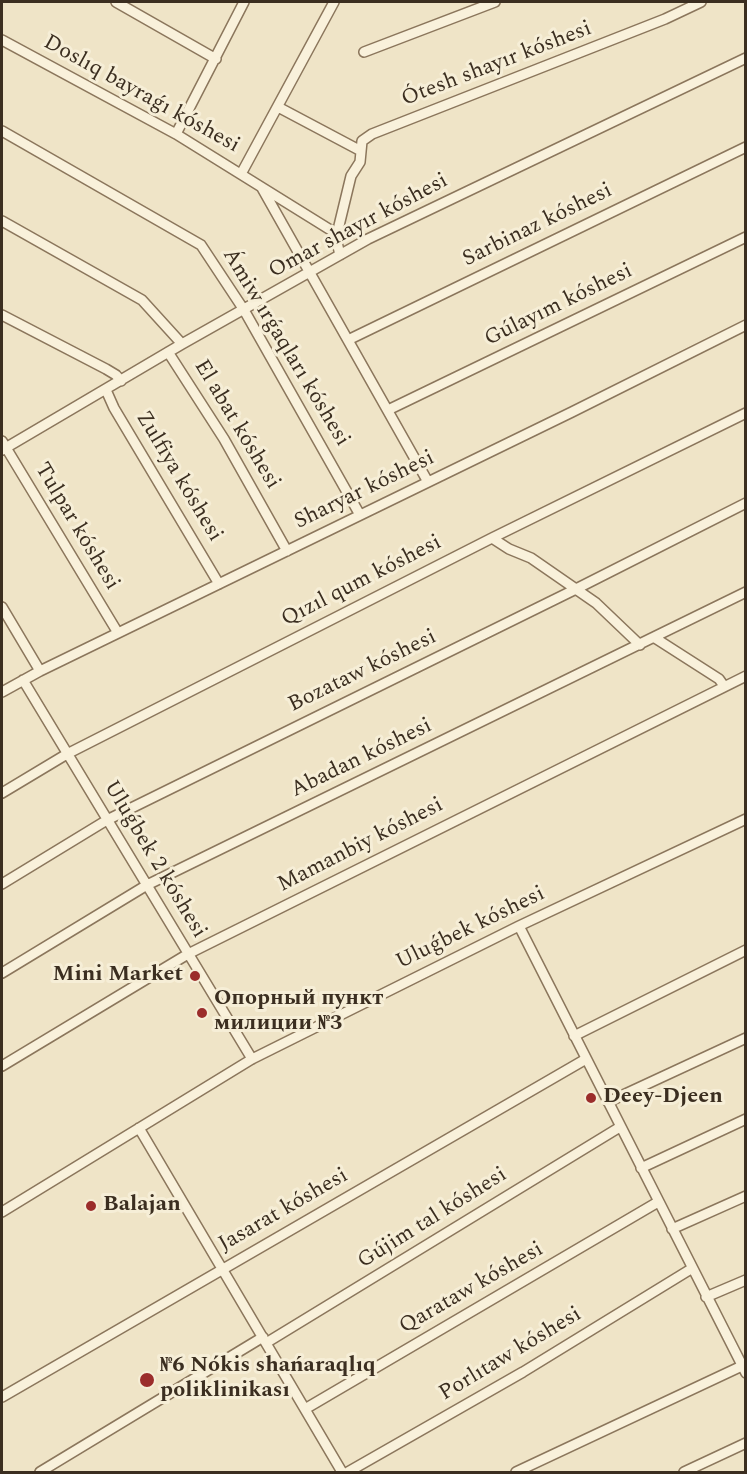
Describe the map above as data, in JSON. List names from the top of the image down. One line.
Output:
{"streets":{"street":["Ótesh shayır kóshesi","Doslıq bayraǵı kóshesi","Sarbinaz kóshesi","Omar shayır kóshesi","Gúlayım kóshesi","Ámiw ırǵaqları kóshesi","El abat kóshesi","Zulfiya kóshesi","Sharyar kóshesi","Tulpar kóshesi","Qızıl qum kóshesi","Bozataw kóshesi","Abadan kóshesi","Mamanbiy kóshesi","Uluǵbek 2 kóshesi","Uluǵbek kóshesi","Jasarat kóshesi","Gújim tal kóshesi","Qarataw kóshesi","Porlıtaw kóshesi"]},"crossings":[["Doslıq bayraǵı kóshesi","Sarbinaz kóshesi"],["Doslıq bayraǵı kóshesi","Omar shayır kóshesi"],["Doslıq bayraǵı kóshesi","Gúlayım kóshesi"],["Doslıq bayraǵı kóshesi","Sharyar kóshesi"],["Omar shayır kóshesi","Ámiw ırǵaqları kóshesi"],["Omar shayır kóshesi","El abat kóshesi"],["Omar shayır kóshesi","Zulfiya kóshesi"],["Omar shayır kóshesi","Tulpar kóshesi"],["Ámiw ırǵaqları kóshesi","Sharyar kóshesi"],["El abat kóshesi","Sharyar kóshesi"],["Zulfiya kóshesi","Sharyar kóshesi"],["Sharyar kóshesi","Tulpar kóshesi"],["Sharyar kóshesi","Uluǵbek 2 kóshesi"],["Qızıl qum kóshesi","Uluǵbek 2 kóshesi"],["Bozataw kóshesi","Uluǵbek 2 kóshesi"],["Abadan kóshesi","Uluǵbek 2 kóshesi"],["Mamanbiy kóshesi","Uluǵbek 2 kóshesi"],["Uluǵbek 2 kóshesi","Uluǵbek kóshesi"]],"places":["Mini Market","Опорный пункт милиции №3","Deey-Djeen","Balajan","№6 Nókis shańaraqlıq poliklinikası"]}
